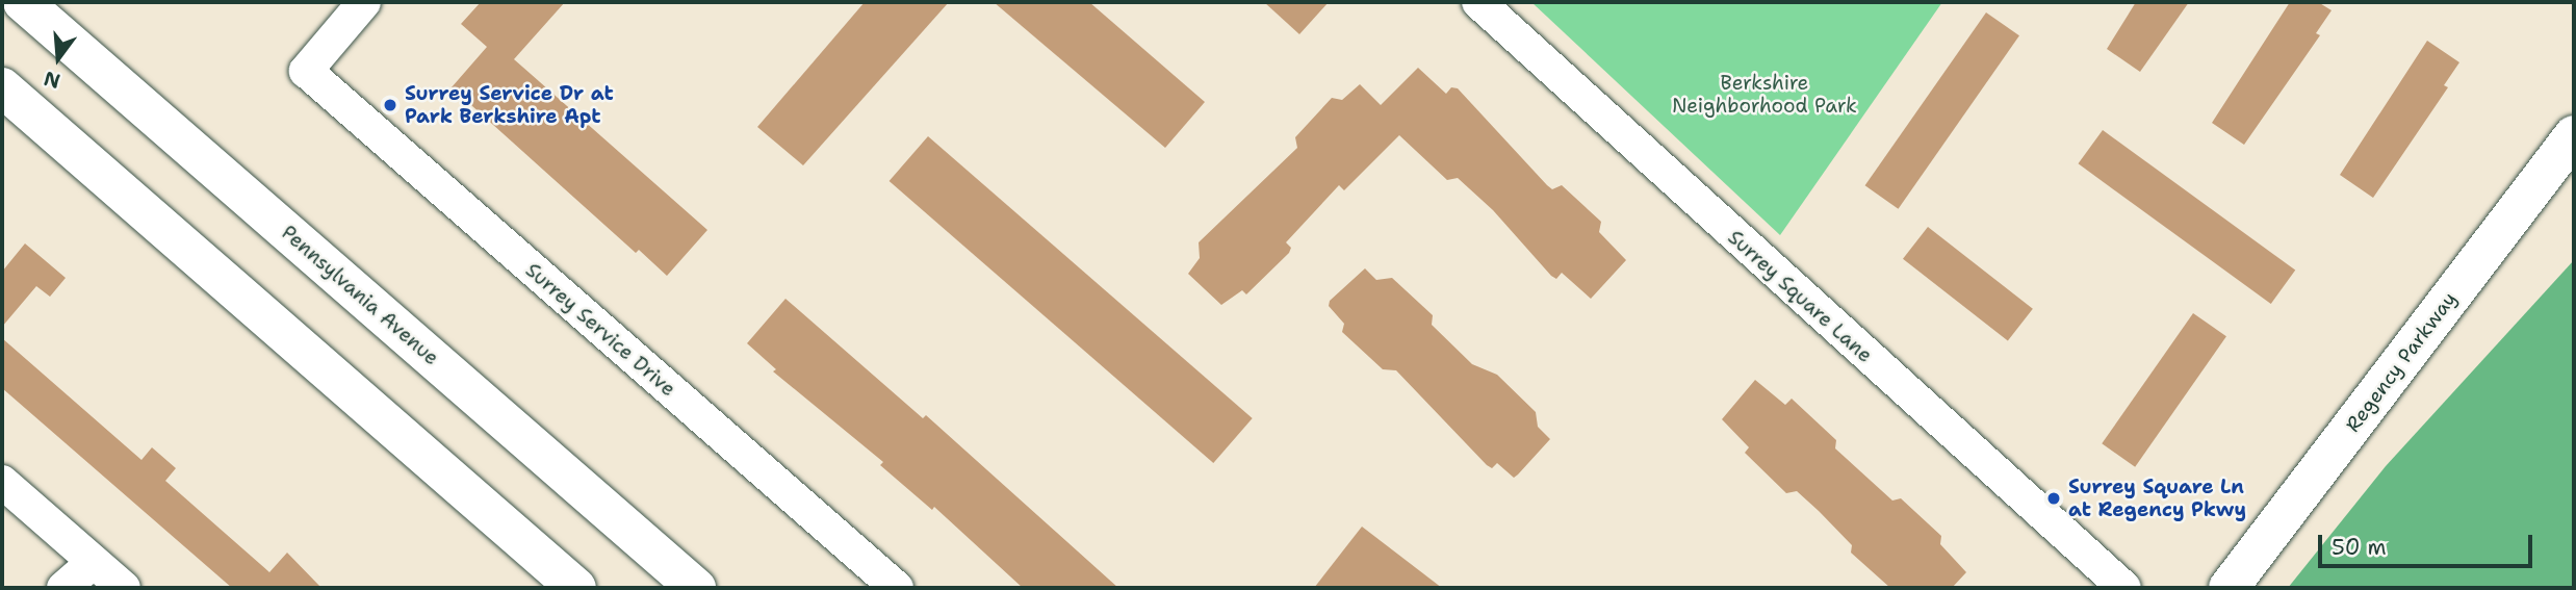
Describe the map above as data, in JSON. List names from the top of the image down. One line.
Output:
{"streets":{"main road":["Pennsylvania Avenue","Regency Parkway"],"street":["Surrey Square Lane","Surrey Service Drive"]},"parks":["Berkshire Neighborhood Park"],"places":["Surrey Service Dr at Park Berkshire Apt","Surrey Square Ln at Regency Pkwy"],"scale_bar":"50 m","north":"bottom"}
